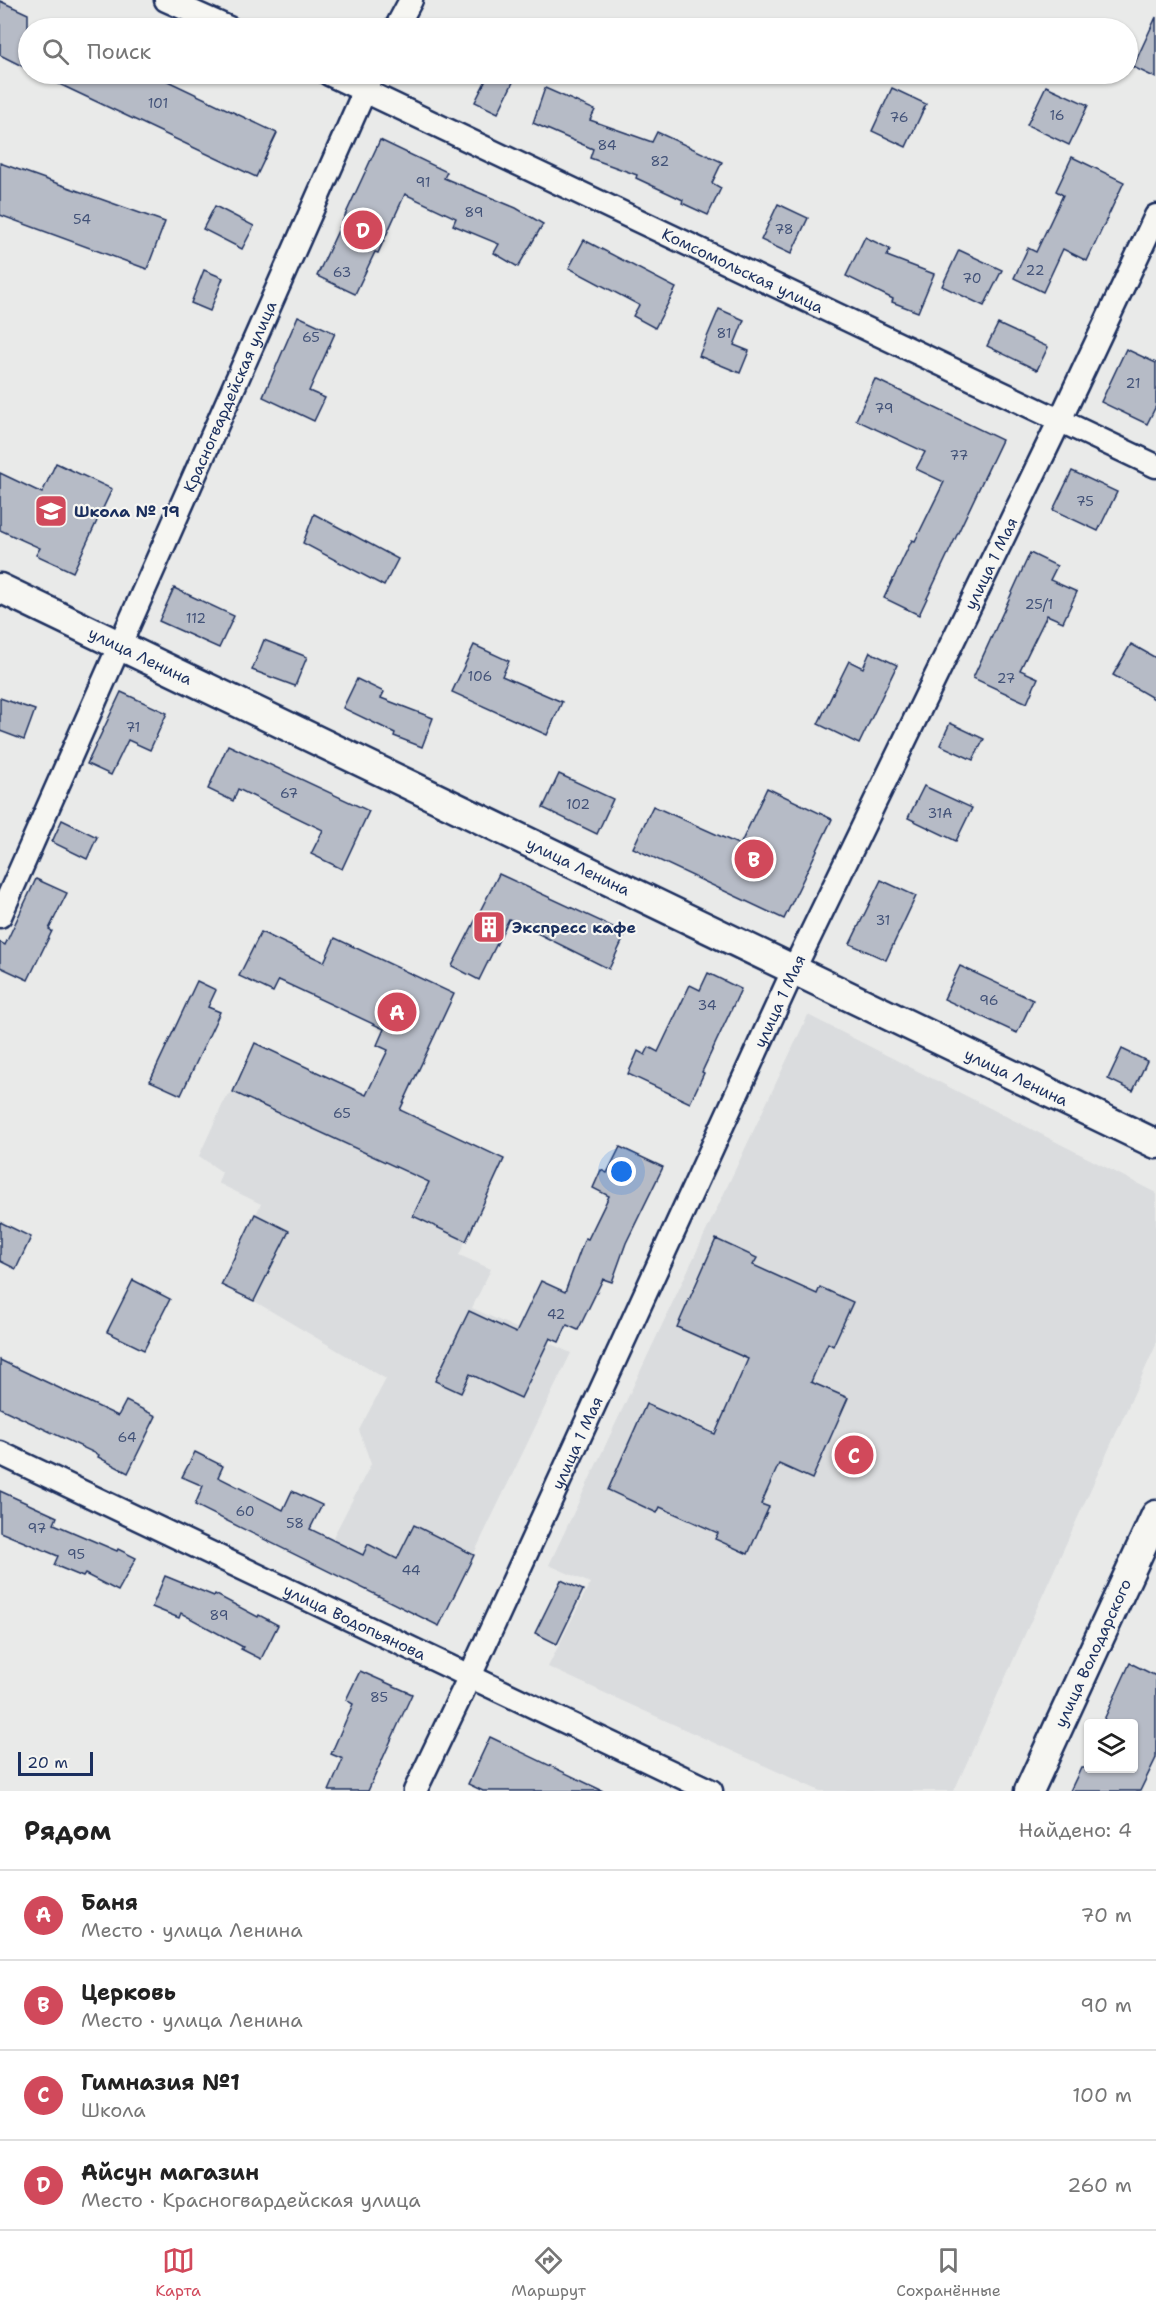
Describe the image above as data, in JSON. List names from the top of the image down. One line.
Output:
{"streets":{"street":["Комсомольская улица","Красногвардейская улица","улица 1 Мая","улица Ленина","улица Водопьянова","улица Володарского"]},"crossings":[["Комсомольская улица","улица 1 Мая"],["Красногвардейская улица","улица Ленина"],["улица 1 Мая","улица Ленина"],["улица 1 Мая","улица Водопьянова"]],"places":{"school or university":["Школа № 19"],"building":["Экспресс кафе"]},"house_numbers":["101","16","76","84","82","91","89","54","78","22","63","70","81","65","21","79","77","75","25/1","112","106","27","71","67","102","31А","31","96","34","65","42","64","60","58","97","95","44","89","85"],"scale_bar":"20 m","page":{"search":"Поиск","pins":["D","B","A","C"],"scale":"20 m","heading":["Рядом","Найдено: 4"],"list":[{"mark":"A","name":"Баня","note":"Место · улица Ленина","value":"70 m"},{"mark":"B","name":"Церковь","note":"Место · улица Ленина","value":"90 m"},{"mark":"C","name":"Гимназия №1","note":"Школа","value":"100 m"},{"mark":"D","name":"Айсун магазин","note":"Место · Красногвардейская улица","value":"260 m"}],"nav":["Карта","Маршрут","Сохранённые"]}}
